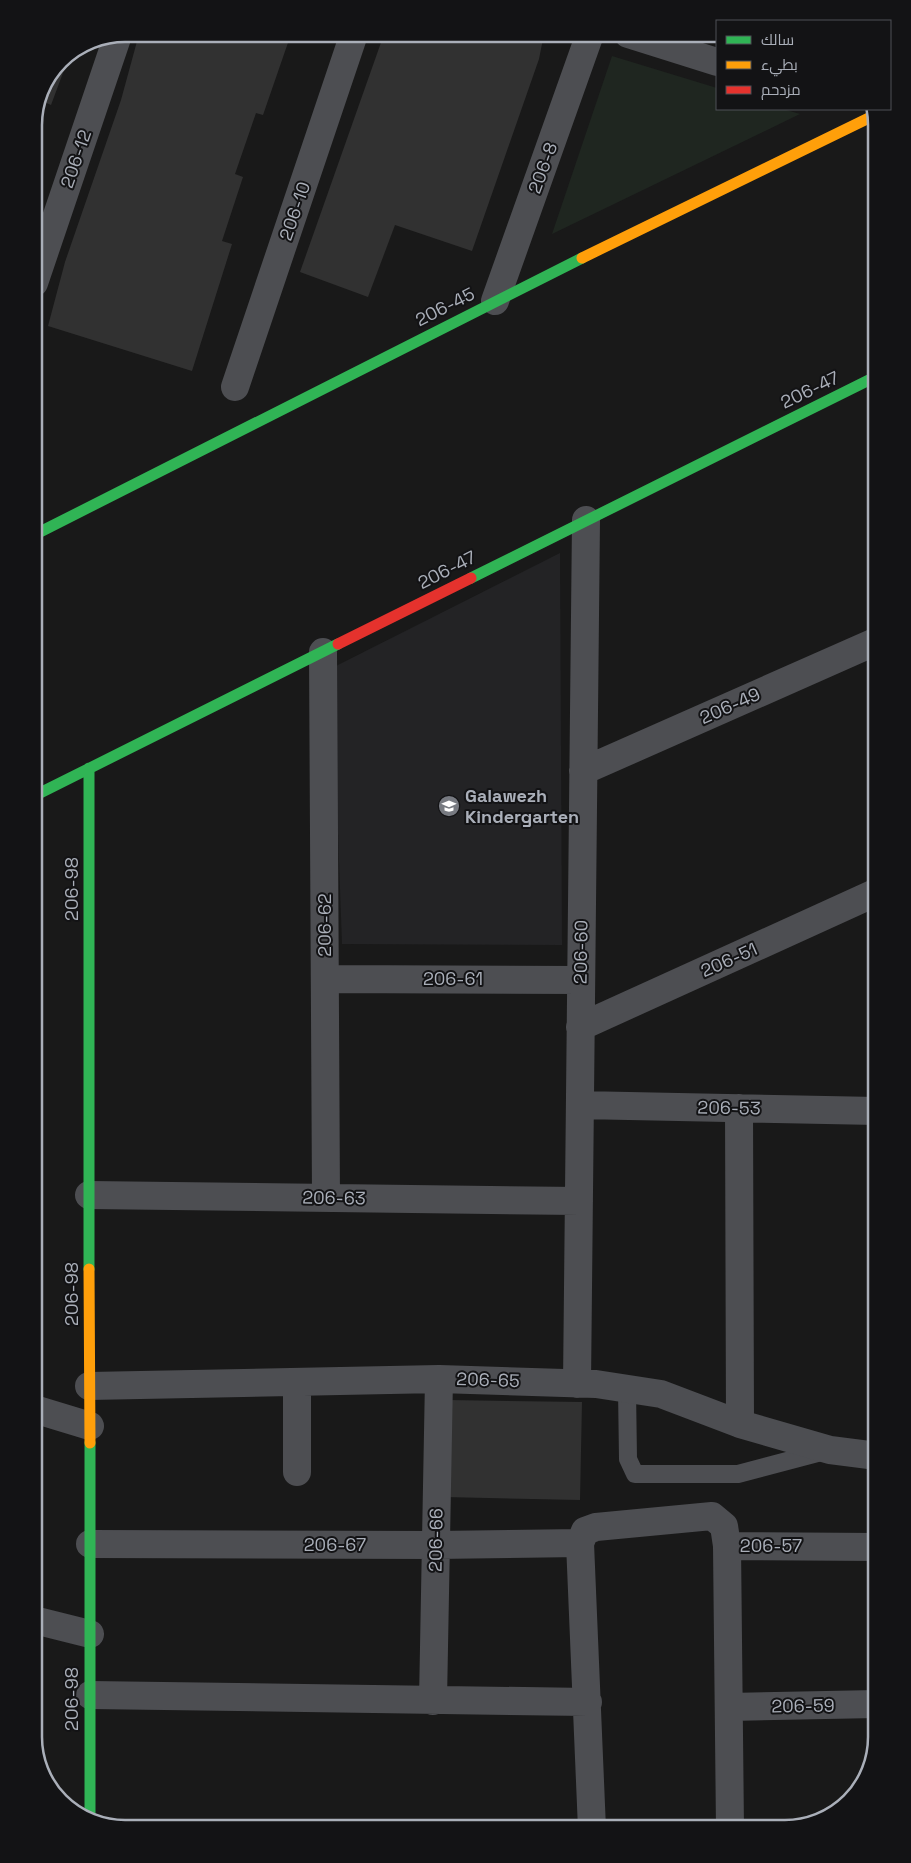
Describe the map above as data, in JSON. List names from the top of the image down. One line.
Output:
{"streets":{"street":["206-12","206-8","206-10","206-45","206-47","206-49","206-98","206-62","206-60","206-51","206-61","206-53","206-63","206-65","206-66","206-67","206-57","206-59"]},"crossings":[["206-8","206-45"],["206-47","206-98"],["206-47","206-62"],["206-47","206-60"],["206-49","206-60"],["206-98","206-63"],["206-98","206-65"],["206-98","206-67"],["206-62","206-61"],["206-62","206-63"],["206-60","206-51"],["206-60","206-61"],["206-60","206-53"],["206-60","206-63"],["206-60","206-65"],["206-65","206-66"],["206-66","206-67"],["206-67","206-57"]],"places":{"school or university":["Galawezh Kindergarten"]},"legend":["سالك","بطيء","مزدحم"]}
